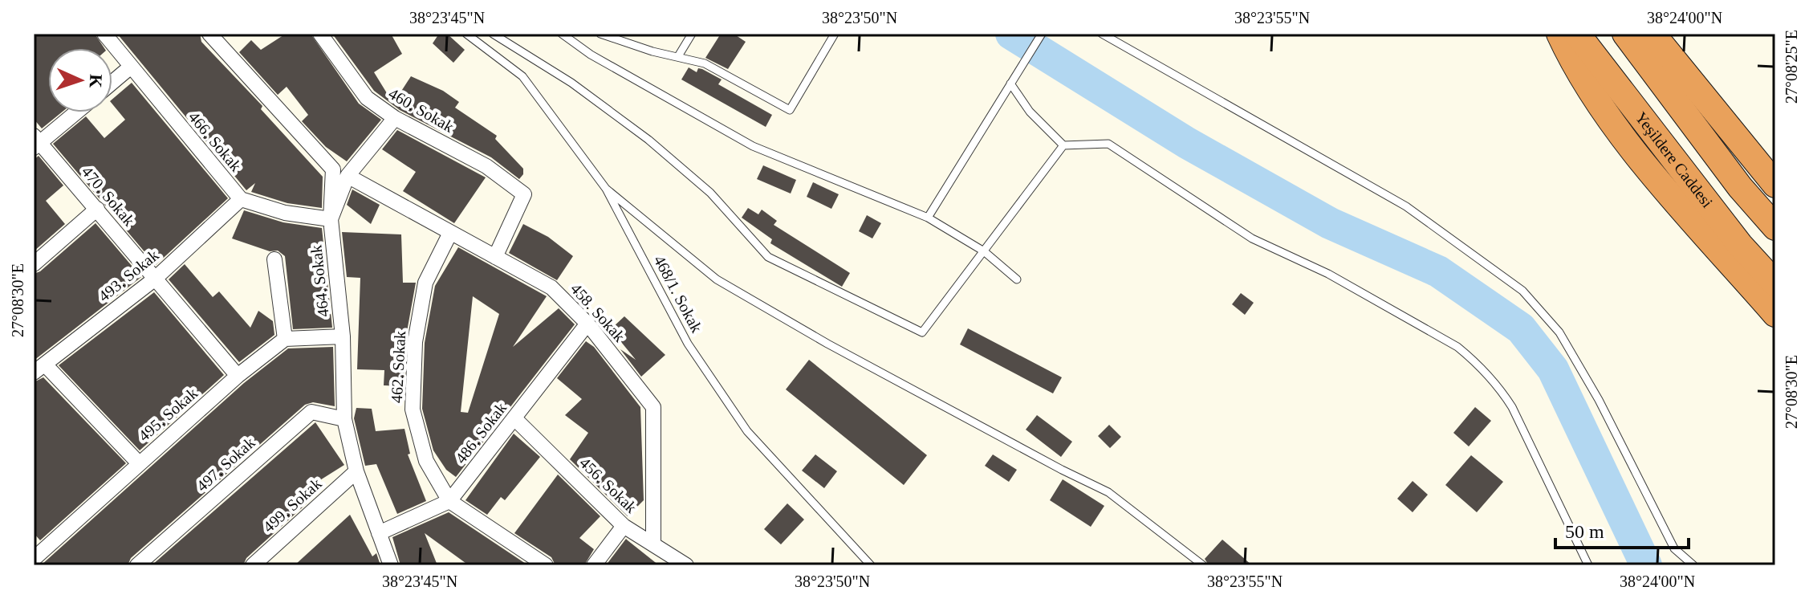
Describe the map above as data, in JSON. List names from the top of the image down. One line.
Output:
{"streets":{"highway":["Yeşildere Caddesi"],"street":["460. Sokak","466. Sokak","470. Sokak","493. Sokak","464. Sokak","458. Sokak","462. Sokak","495. Sokak","486. Sokak","497. Sokak","456. Sokak","499. Sokak"],"lane":["468/1. Sokak"]},"crossings":[["460. Sokak","458. Sokak"],["466. Sokak","493. Sokak"],["470. Sokak","493. Sokak"],["470. Sokak","495. Sokak"],["464. Sokak","486. Sokak"],["464. Sokak","497. Sokak"],["464. Sokak","499. Sokak"],["458. Sokak","462. Sokak"],["458. Sokak","486. Sokak"],["458. Sokak","456. Sokak"],["462. Sokak","486. Sokak"],["486. Sokak","456. Sokak"]],"scale_bar":"50 m","north":"right","coordinates":["38°23'45\"N","38°23'50\"N","38°23'55\"N","38°24'00\"N","27°08'25\"E","27°08'30\"E"]}
